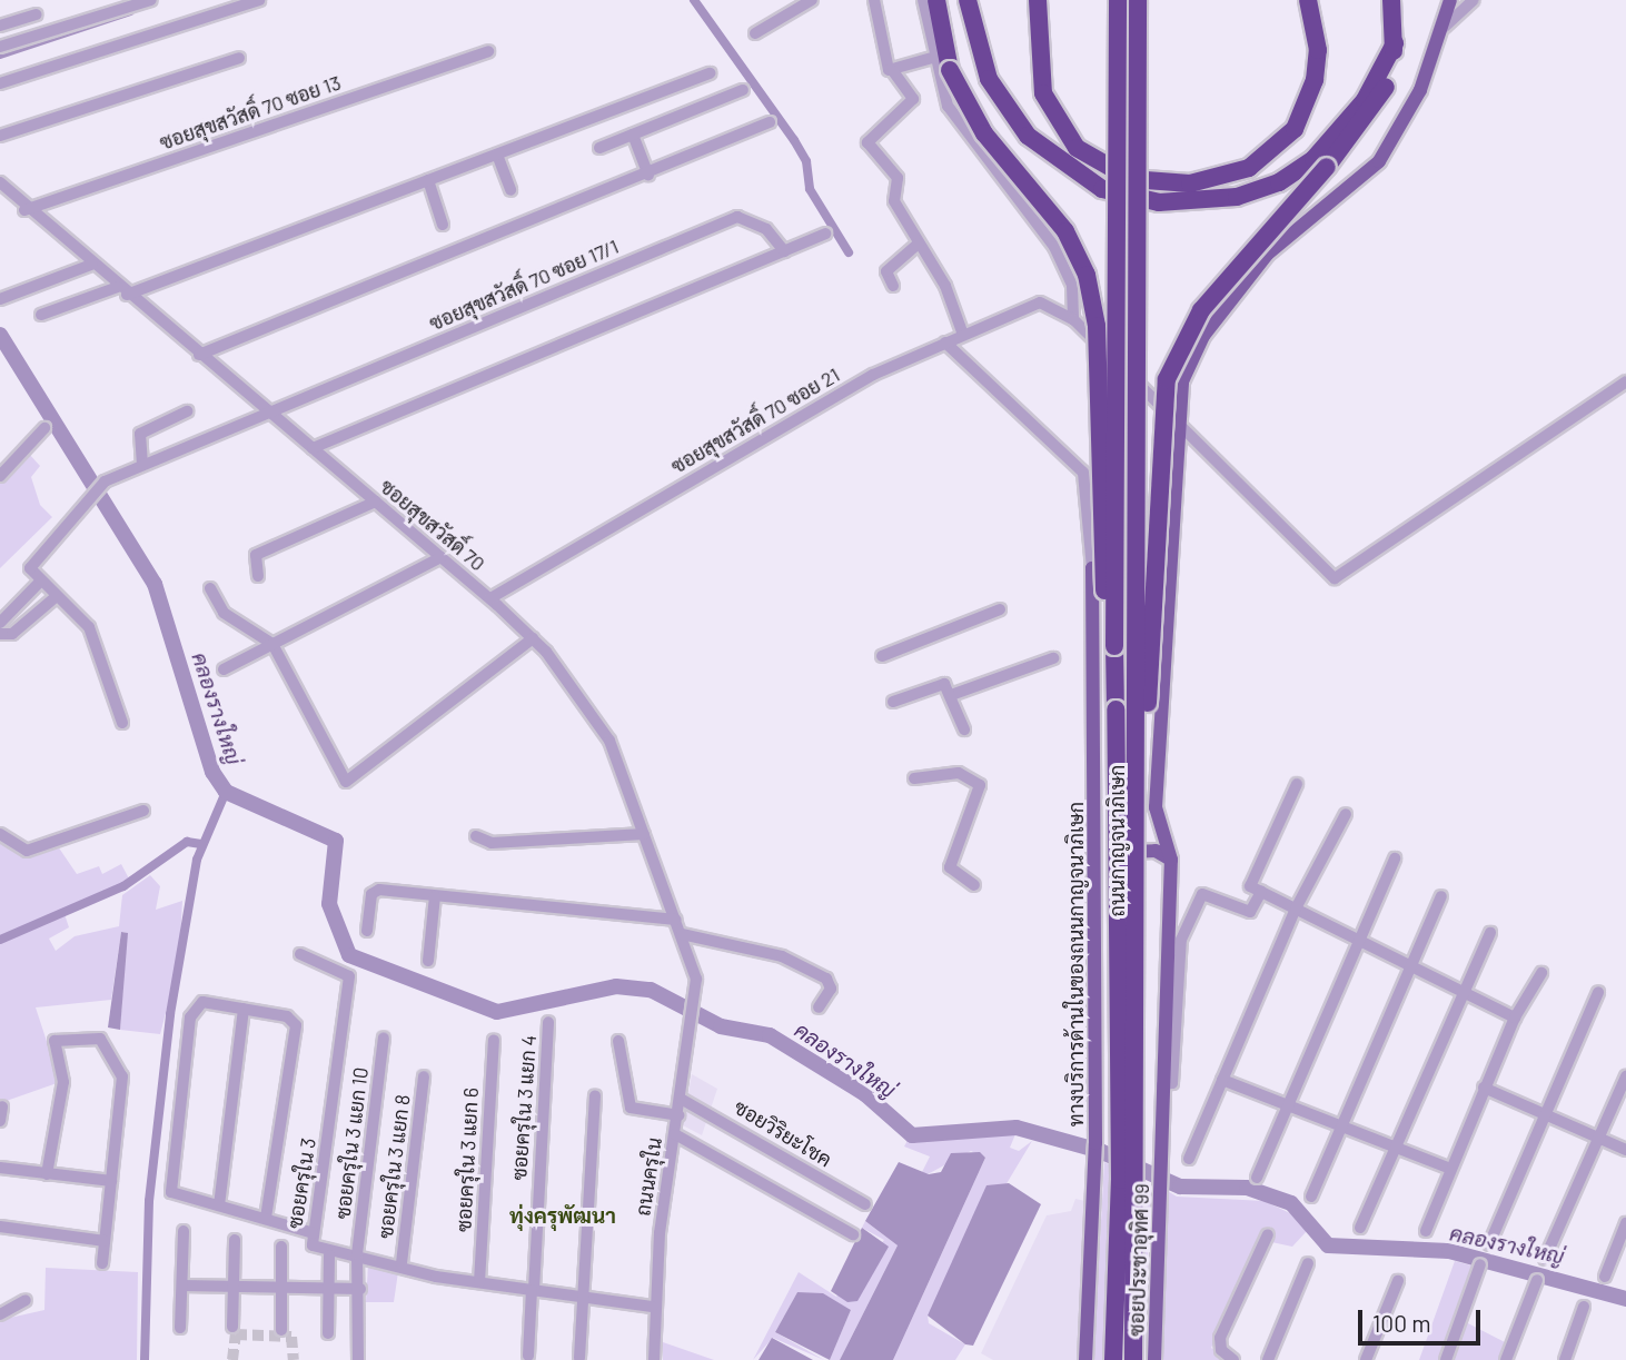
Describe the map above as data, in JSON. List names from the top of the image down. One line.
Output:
{"streets":{"highway":["ถนนกาญจนาภิเษก"],"main road":["ทางบริการด้านในของถนนกาญจนาภิเษก","ซอยประชาอุทิศ 99"],"street":["ซอยสุขสวัสดิ์ 70 ซอย 13","ซอยสุขสวัสดิ์ 70 ซอย 17/1","ซอยสุขสวัสดิ์ 70 ซอย 21","ซอยสุขสวัสดิ์ 70","ซอยครุใน 3 แยก 4","ซอยวิริยะโชค","ซอยครุใน 3 แยก 10","ซอยครุใน 3 แยก 6","ซอยครุใน 3 แยก 8","ถนนครุใน","ซอยครุใน 3"]},"crossings":[["ซอยสุขสวัสดิ์ 70 ซอย 13","ซอยสุขสวัสดิ์ 70"],["ซอยสุขสวัสดิ์ 70 ซอย 17/1","ซอยสุขสวัสดิ์ 70"],["ซอยสุขสวัสดิ์ 70 ซอย 21","ซอยสุขสวัสดิ์ 70"],["ซอยสุขสวัสดิ์ 70","ถนนครุใน"],["ซอยครุใน 3 แยก 4","ซอยครุใน 3"],["ซอยวิริยะโชค","ถนนครุใน"],["ซอยครุใน 3 แยก 10","ซอยครุใน 3"],["ซอยครุใน 3 แยก 6","ซอยครุใน 3"],["ซอยครุใน 3 แยก 8","ซอยครุใน 3"],["ถนนครุใน","ซอยครุใน 3"]],"districts":["ทุ่งครุพัฒนา"],"water":["คลองรางใหญ่"],"scale_bar":"100 m"}
